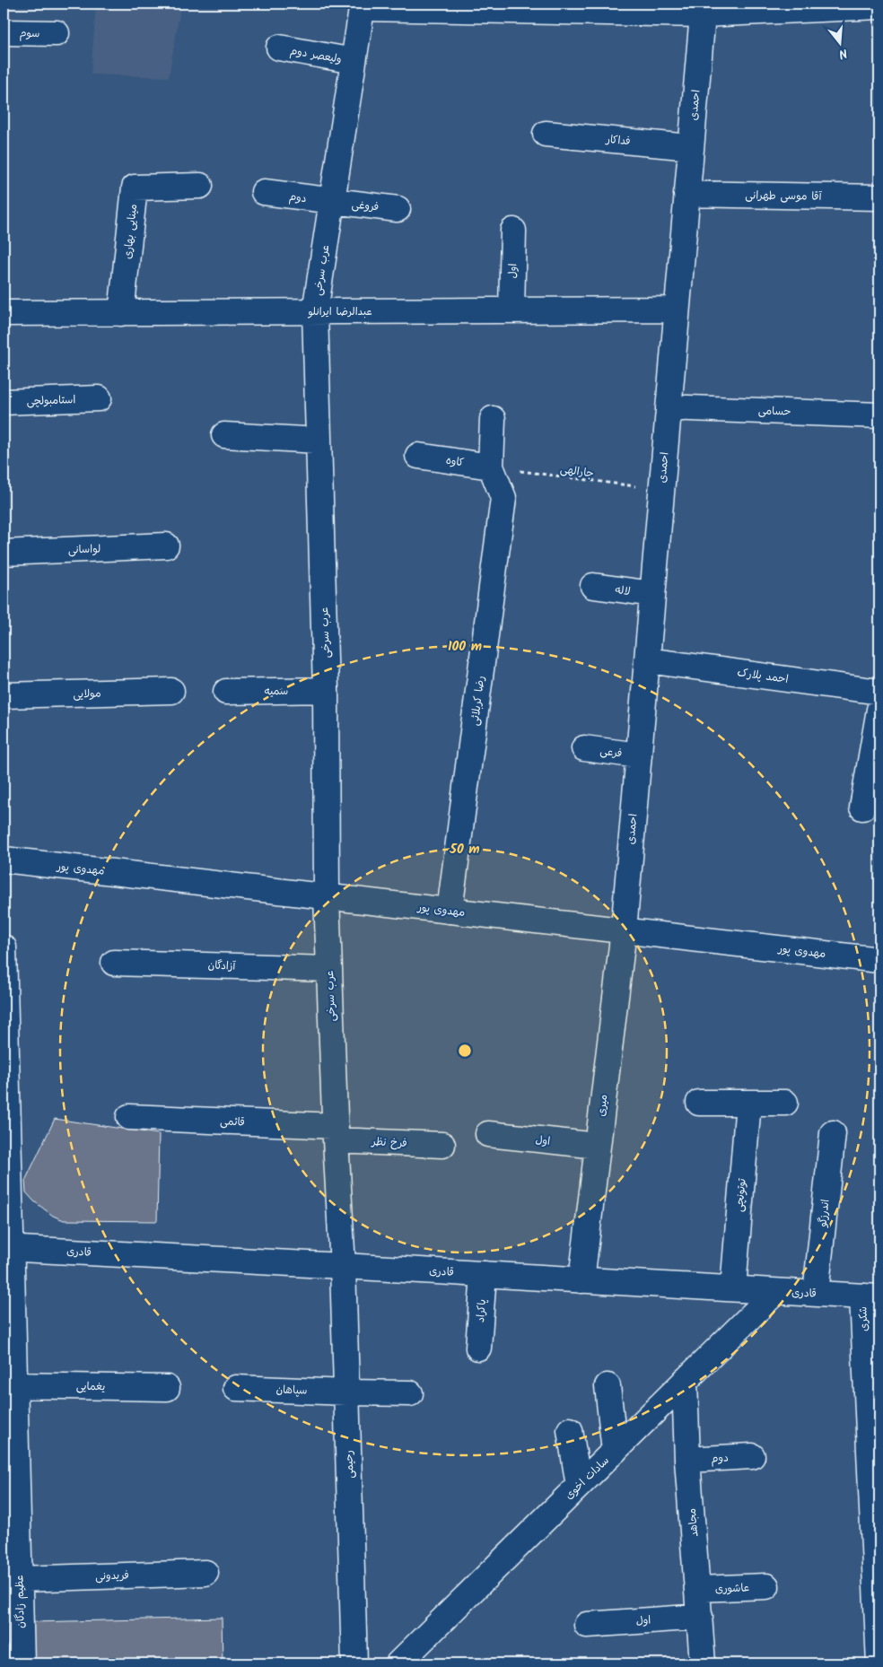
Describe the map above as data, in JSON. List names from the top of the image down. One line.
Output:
{"streets":{"street":["سوم","ولیعصر دوم","احمدی","فداکار","آقا موسی طهرانی","دوم","فروغی","مینایی بهاری","عرب سرخی","اول","عبدالرضا ایرانلو","استامبولچی","حسامی","کاوه","لواسانی","لاله","احمد پلارک","سمیه","مولایی","رضا کربلائی","فرعی","مهدوی پور","آزادگان","میری","قائمی","فرخ نظر","توتونچی","اندرزگو","قادرى","پاکراد","شکری","یغمایی","سپاهان","رحیمی","سادات اخوی","مجاهد","فریدونی","عاشوری","عظیم زادگان"],"path":["جارالهی"]},"crossings":[["ولیعصر دوم","عرب سرخی"],["احمدی","فداکار"],["احمدی","آقا موسی طهرانی"],["احمدی","عبدالرضا ایرانلو"],["احمدی","حسامی"],["احمدی","جارالهی"],["احمدی","لاله"],["احمدی","احمد پلارک"],["احمدی","فرعی"],["احمدی","مهدوی پور"],["احمدی","میری"],["دوم","فروغی"],["دوم","عرب سرخی"],["دوم","مجاهد"],["فروغی","عرب سرخی"],["مینایی بهاری","عبدالرضا ایرانلو"],["عرب سرخی","عبدالرضا ایرانلو"],["عرب سرخی","سمیه"],["عرب سرخی","مهدوی پور"],["عرب سرخی","آزادگان"],["عرب سرخی","قائمی"],["عرب سرخی","فرخ نظر"],["عرب سرخی","قادرى"],["عرب سرخی","رحیمی"],["اول","عبدالرضا ایرانلو"],["اول","میری"],["اول","مجاهد"],["کاوه","جارالهی"],["کاوه","رضا کربلائی"],["جارالهی","رضا کربلائی"],["رضا کربلائی","مهدوی پور"],["مهدوی پور","میری"],["میری","قادرى"],["قائمی","فرخ نظر"],["توتونچی","قادرى"],["اندرزگو","قادرى"],["قادرى","پاکراد"],["قادرى","شکری"],["قادرى","رحیمی"],["قادرى","سادات اخوی"],["قادرى","عظیم زادگان"],["یغمایی","عظیم زادگان"],["سپاهان","رحیمی"],["سادات اخوی","مجاهد"],["مجاهد","عاشوری"],["فریدونی","عظیم زادگان"]],"north":"bottom","rings":["100 m","50 m"]}
